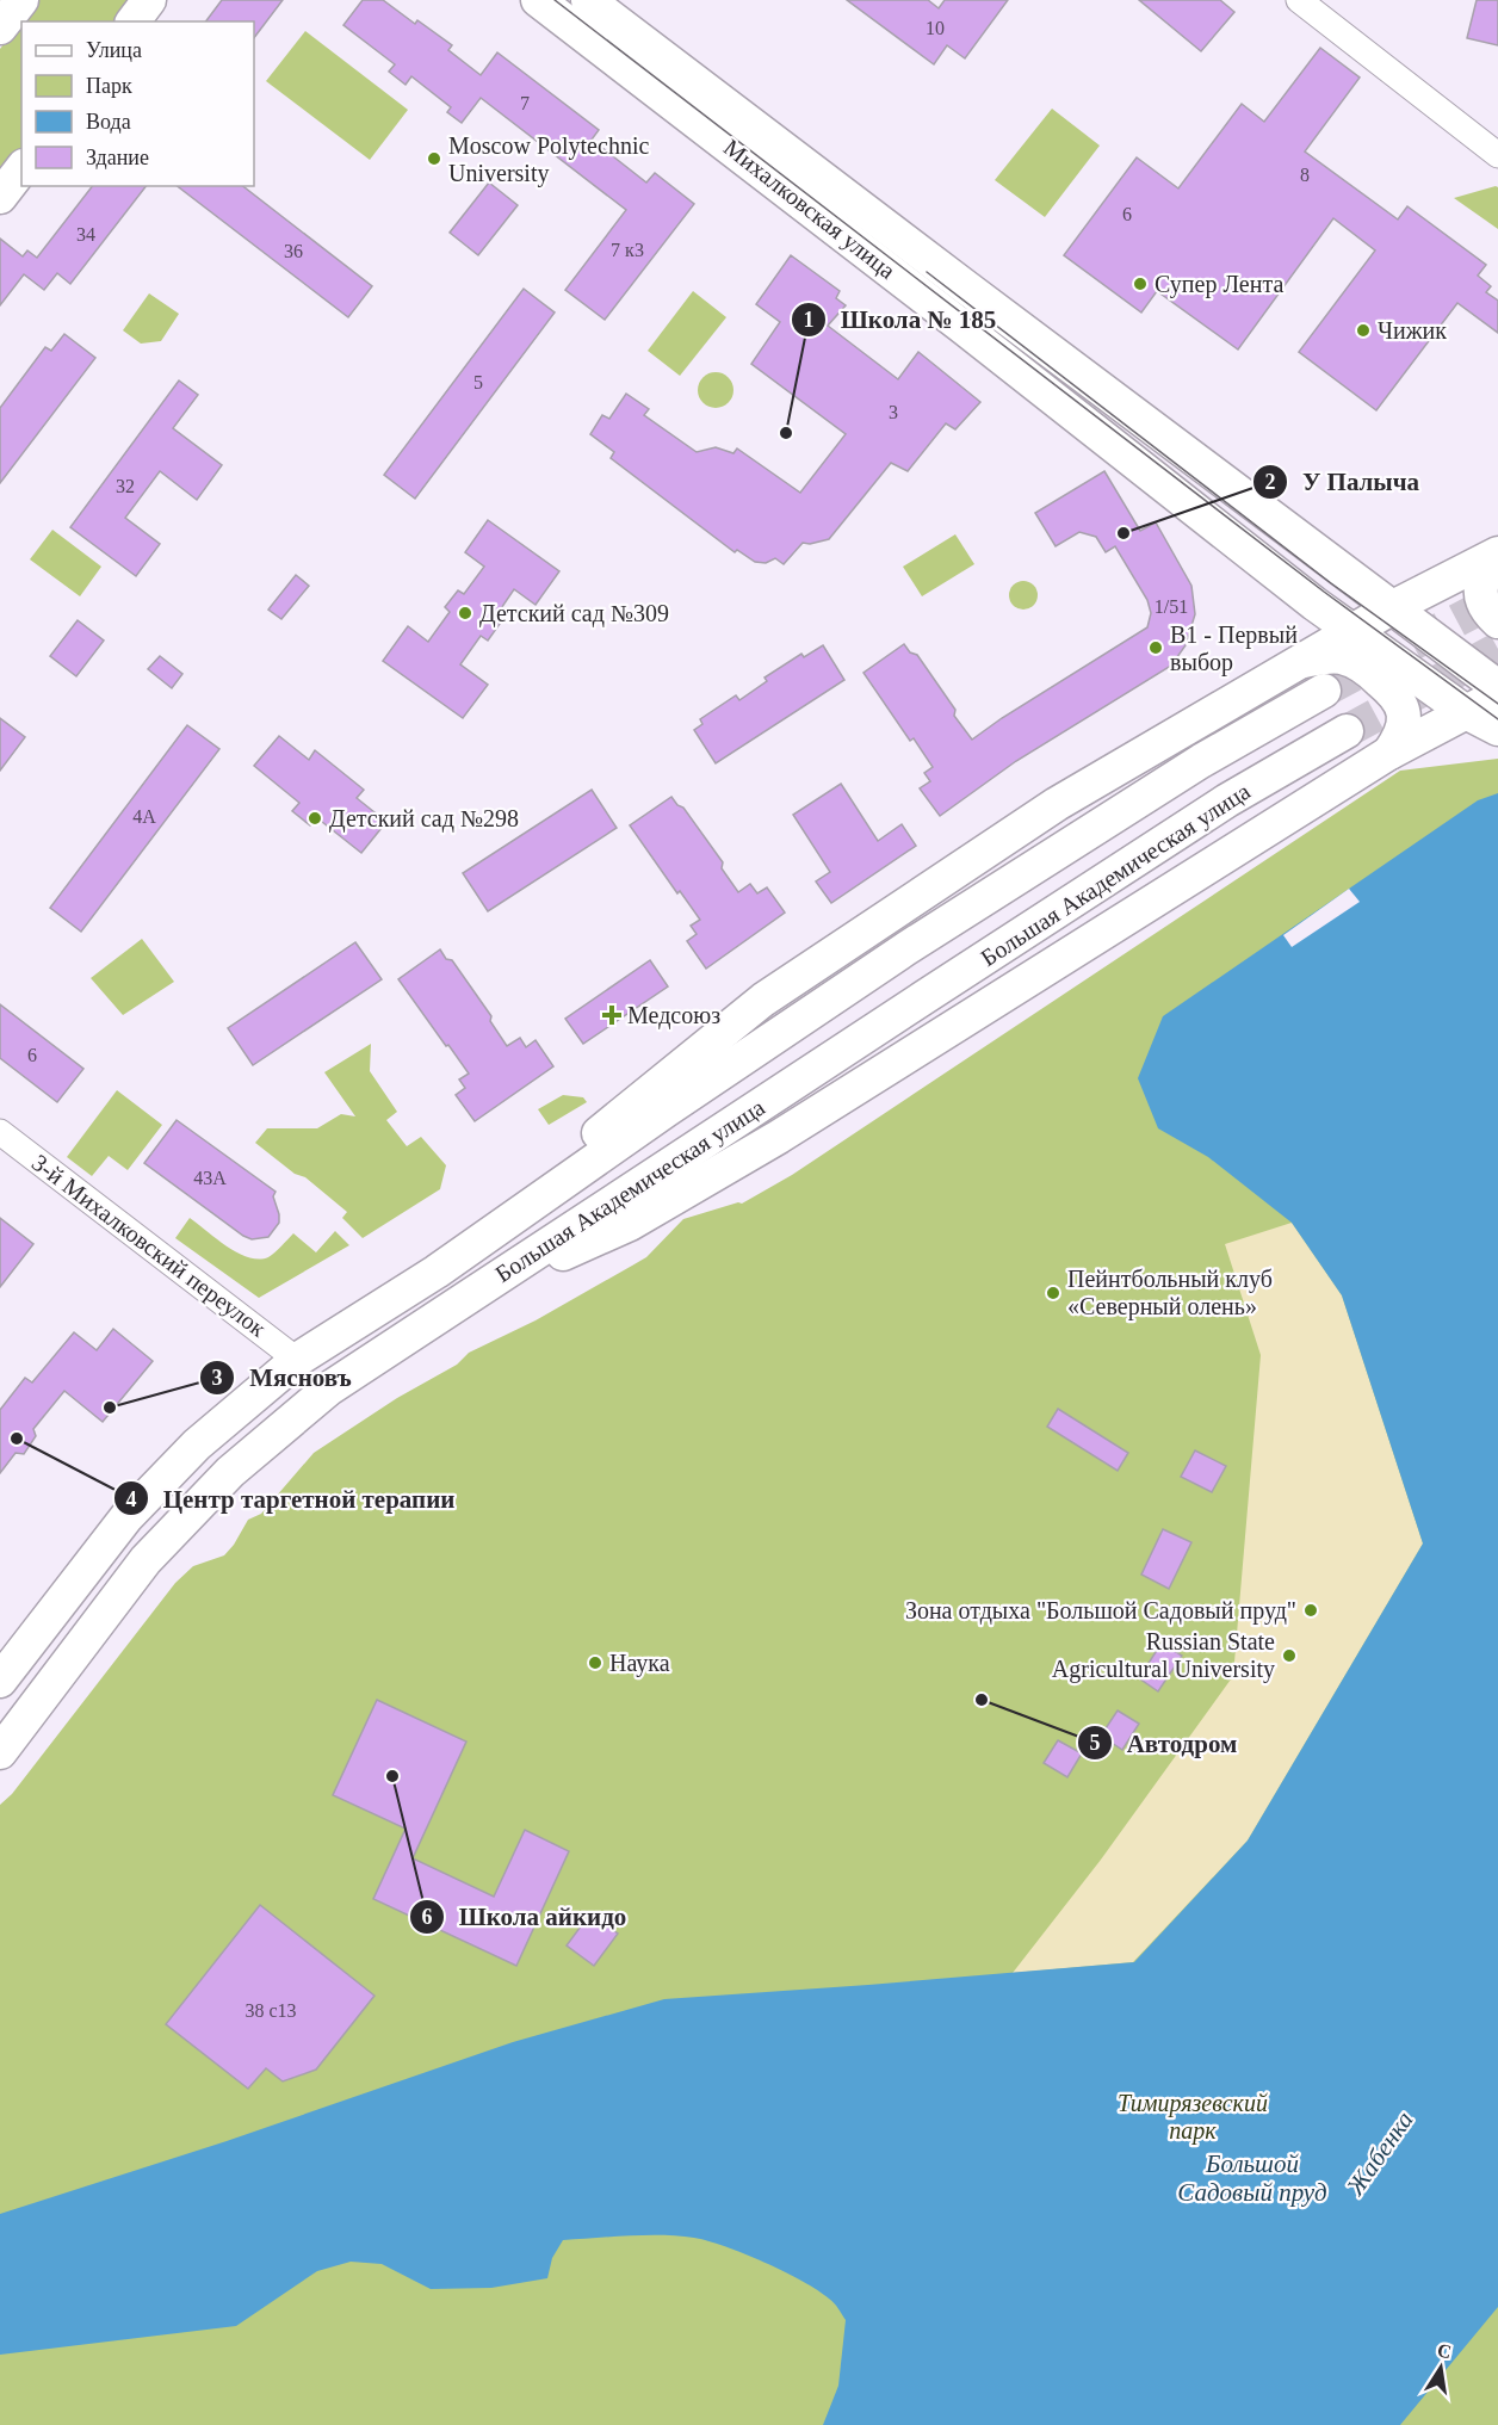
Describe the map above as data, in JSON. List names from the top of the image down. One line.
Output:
{"streets":{"main road":["Михалковская улица","Большая Академическая улица"],"street":["3-й Михалковский переулок"]},"crossings":[["Большая Академическая улица","3-й Михалковский переулок"]],"water":["Жабенка","Большой Садовый пруд"],"parks":["Тимирязевский парк"],"places":{"other":["Moscow Polytechnic University","Супер Лента","Чижик","Школа № 185","У Палыча","Детский сад №309","В1 - Первый выбор","Детский сад №298","Пейнтбольный клуб «Северный олень»","Мясновъ","Центр таргетной терапии","Зона отдыха \"Большой Садовый пруд\"","Russian State Agricultural University","Наука","Автодром","Школа айкидо"],"health":["Медсоюз"]},"house_numbers":["10","7","8","6","34","7 к3","36","5","3","32","1/51","4А","6","43А","38 с13"],"legend":["Улица","Парк","Вода","Здание"],"north":"top"}
